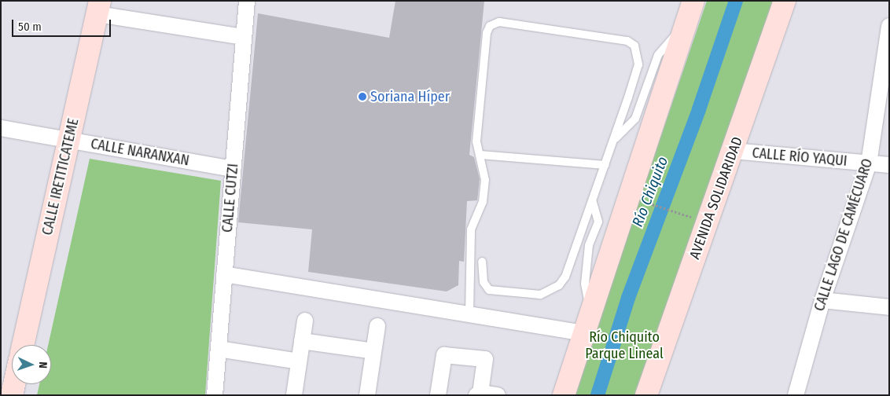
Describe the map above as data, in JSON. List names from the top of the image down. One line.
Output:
{"streets":{"main road":["CALLE IRETITICATEME","AVENIDA SOLIDARIDAD"],"street":["CALLE NARANXAN","CALLE RÍO YAQUI","CALLE CUTZI","CALLE LAGO DE CAMÉCUARO"]},"crossings":[["CALLE NARANXAN","CALLE IRETITICATEME"],["CALLE NARANXAN","CALLE CUTZI"],["CALLE RÍO YAQUI","AVENIDA SOLIDARIDAD"],["CALLE RÍO YAQUI","CALLE LAGO DE CAMÉCUARO"]],"water":["Río Chiquito"],"parks":["Río Chiquito Parque Lineal"],"places":["Soriana Híper"],"scale_bar":"50 m","north":"right"}
